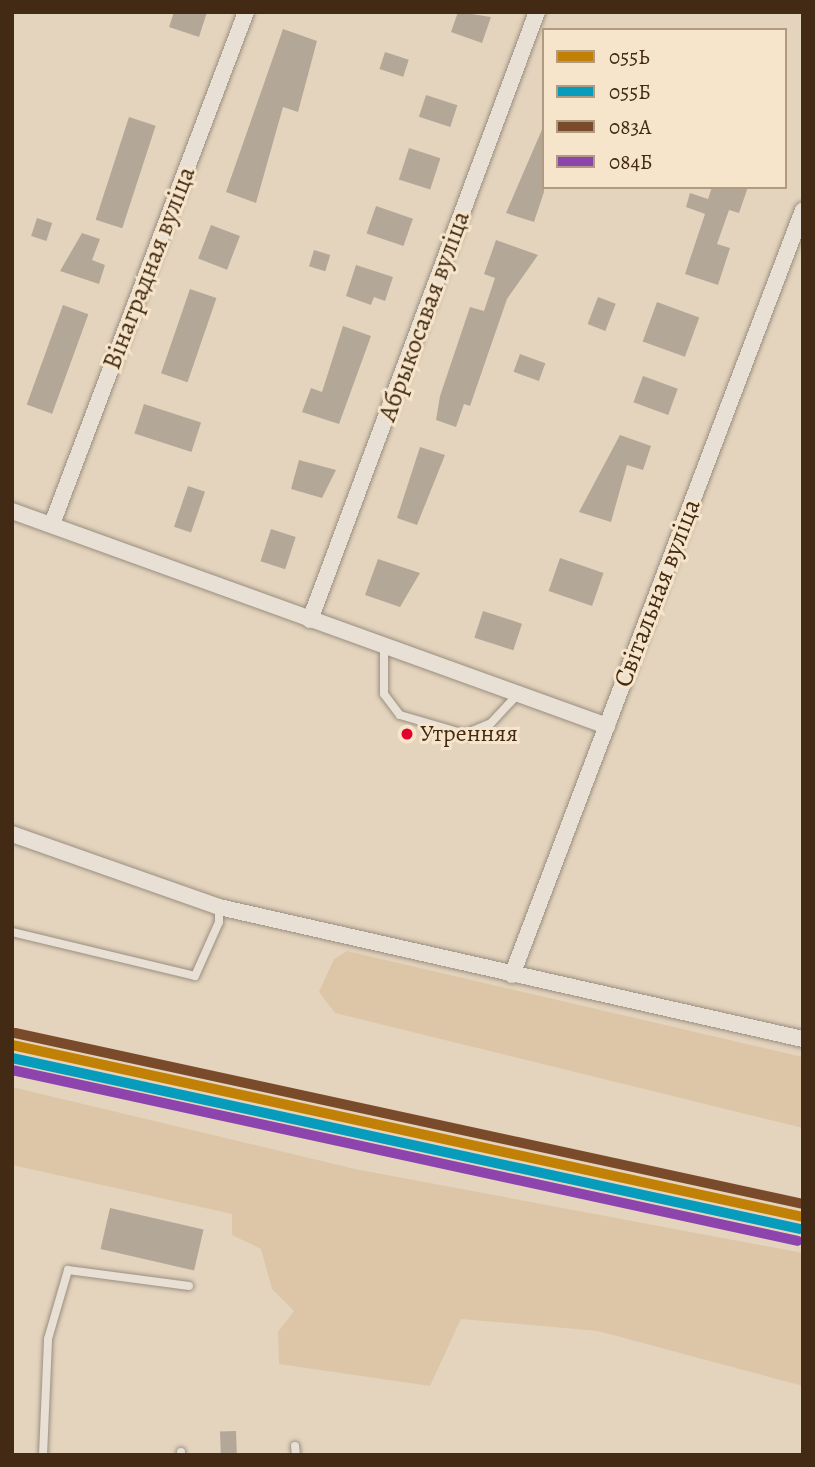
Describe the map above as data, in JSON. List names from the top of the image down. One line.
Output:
{"streets":{"street":["Вінаградная вуліца","Абрыкосавая вуліца","Світальная вуліца"]},"places":["Утренняя"],"lines":["transit line 083А","transit line 055Ь","transit line 055Б","transit line 084Б"],"legend":["055Ь","055Б","083А","084Б"]}
